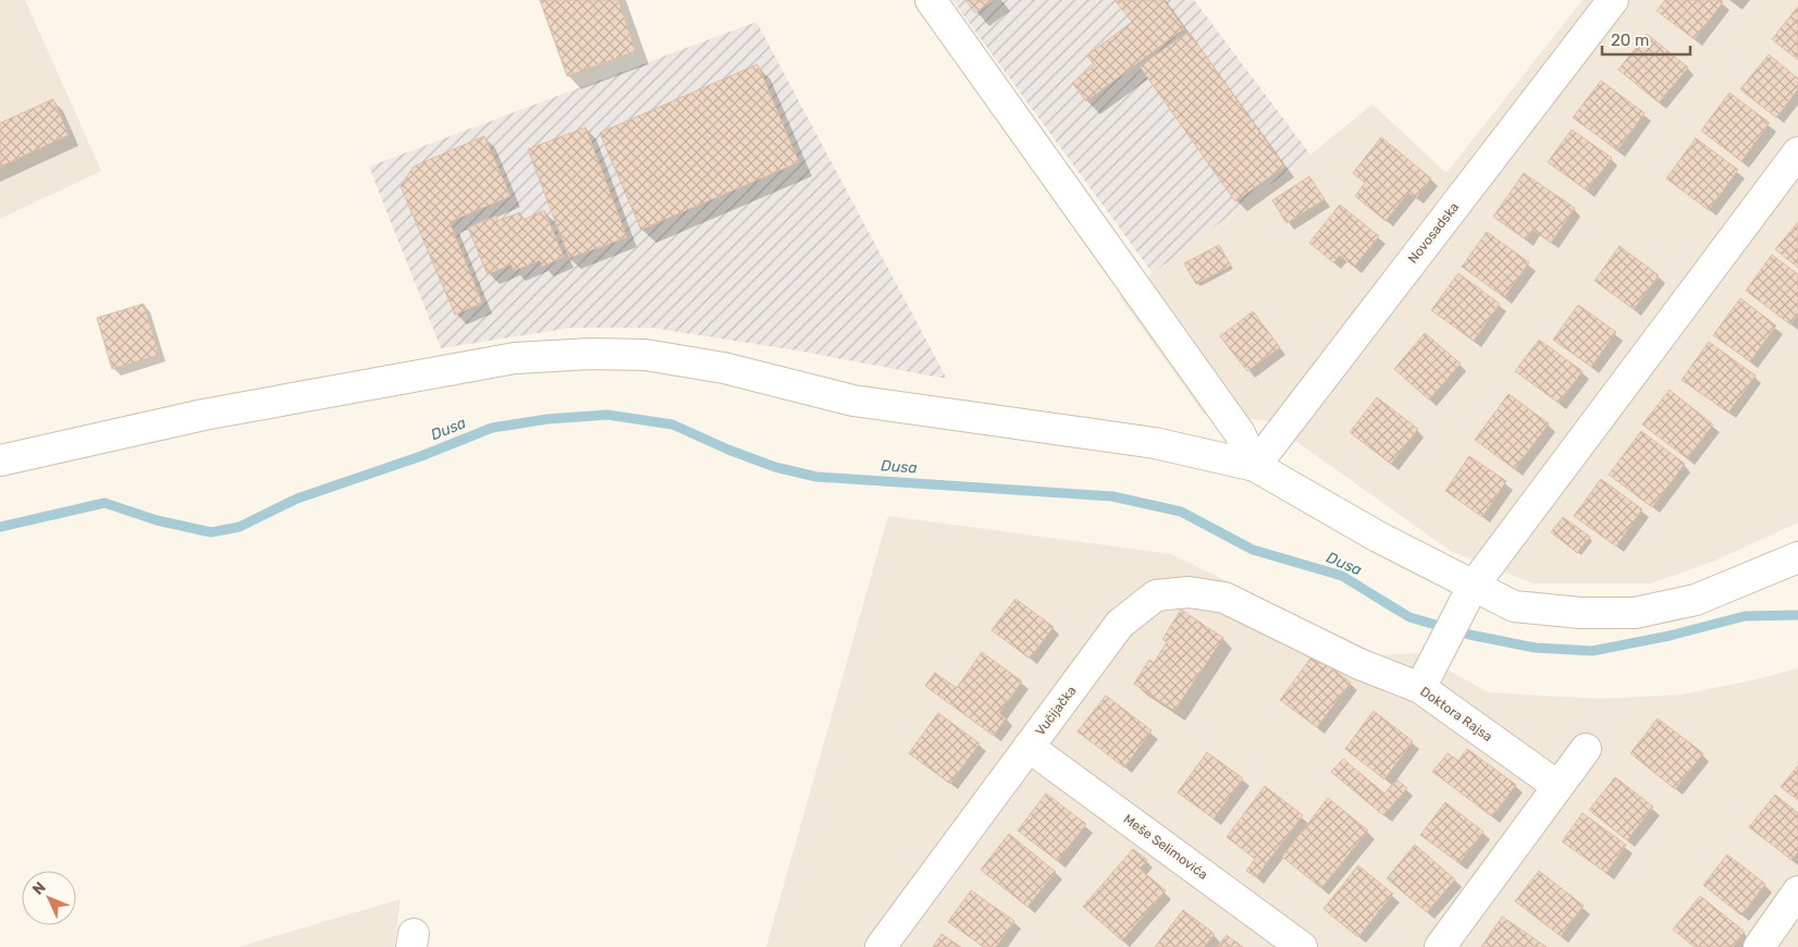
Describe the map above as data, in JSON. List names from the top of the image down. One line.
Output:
{"streets":{"street":["Novosadska","Vučijačka","Doktora Rajsa","Meše Selimovića"]},"crossings":[["Vučijačka","Doktora Rajsa"],["Vučijačka","Meše Selimovića"]],"water":["Dusa"],"scale_bar":"20 m","north":"top left"}
